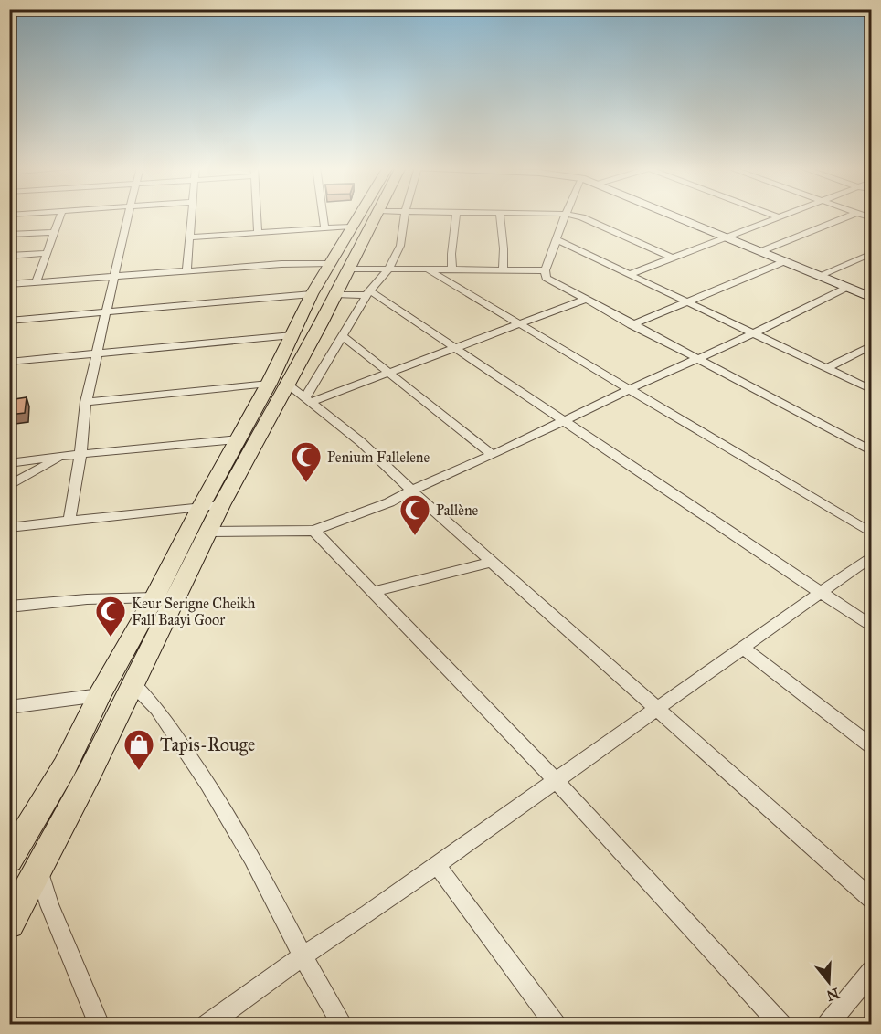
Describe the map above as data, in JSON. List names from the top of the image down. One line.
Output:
{"places":{"mosque":["Penium Fallelene","Pallène","Keur Serigne Cheikh Fall Baayi Goor"],"shop":["Tapis-Rouge"]},"north":"bottom"}
